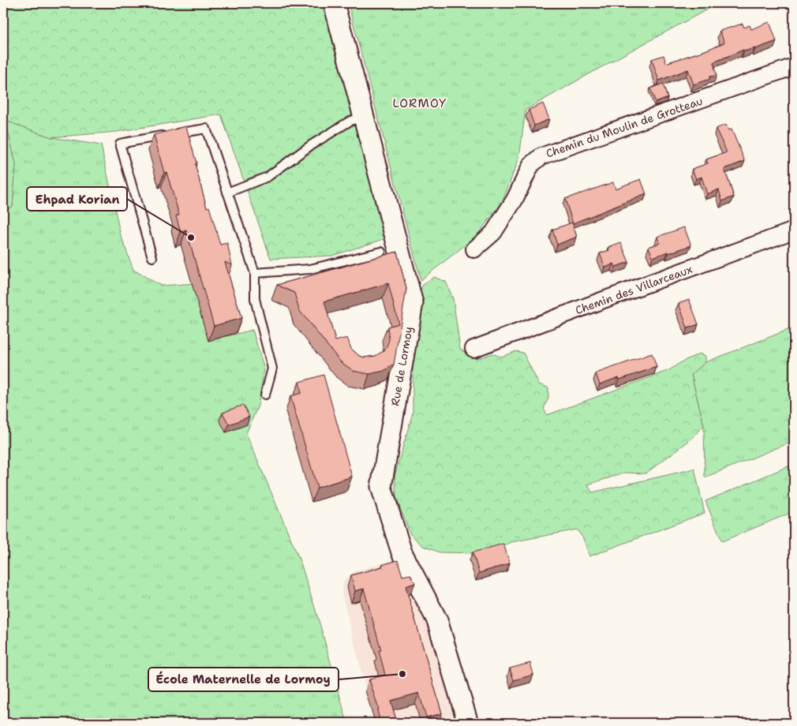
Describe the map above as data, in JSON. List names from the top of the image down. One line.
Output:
{"streets":{"street":["Chemin du Moulin de Grotteau","Chemin des Villarceaux","Rue de Lormoy"]},"districts":["LORMOY"],"places":["Ehpad Korian","École Maternelle de Lormoy"]}
